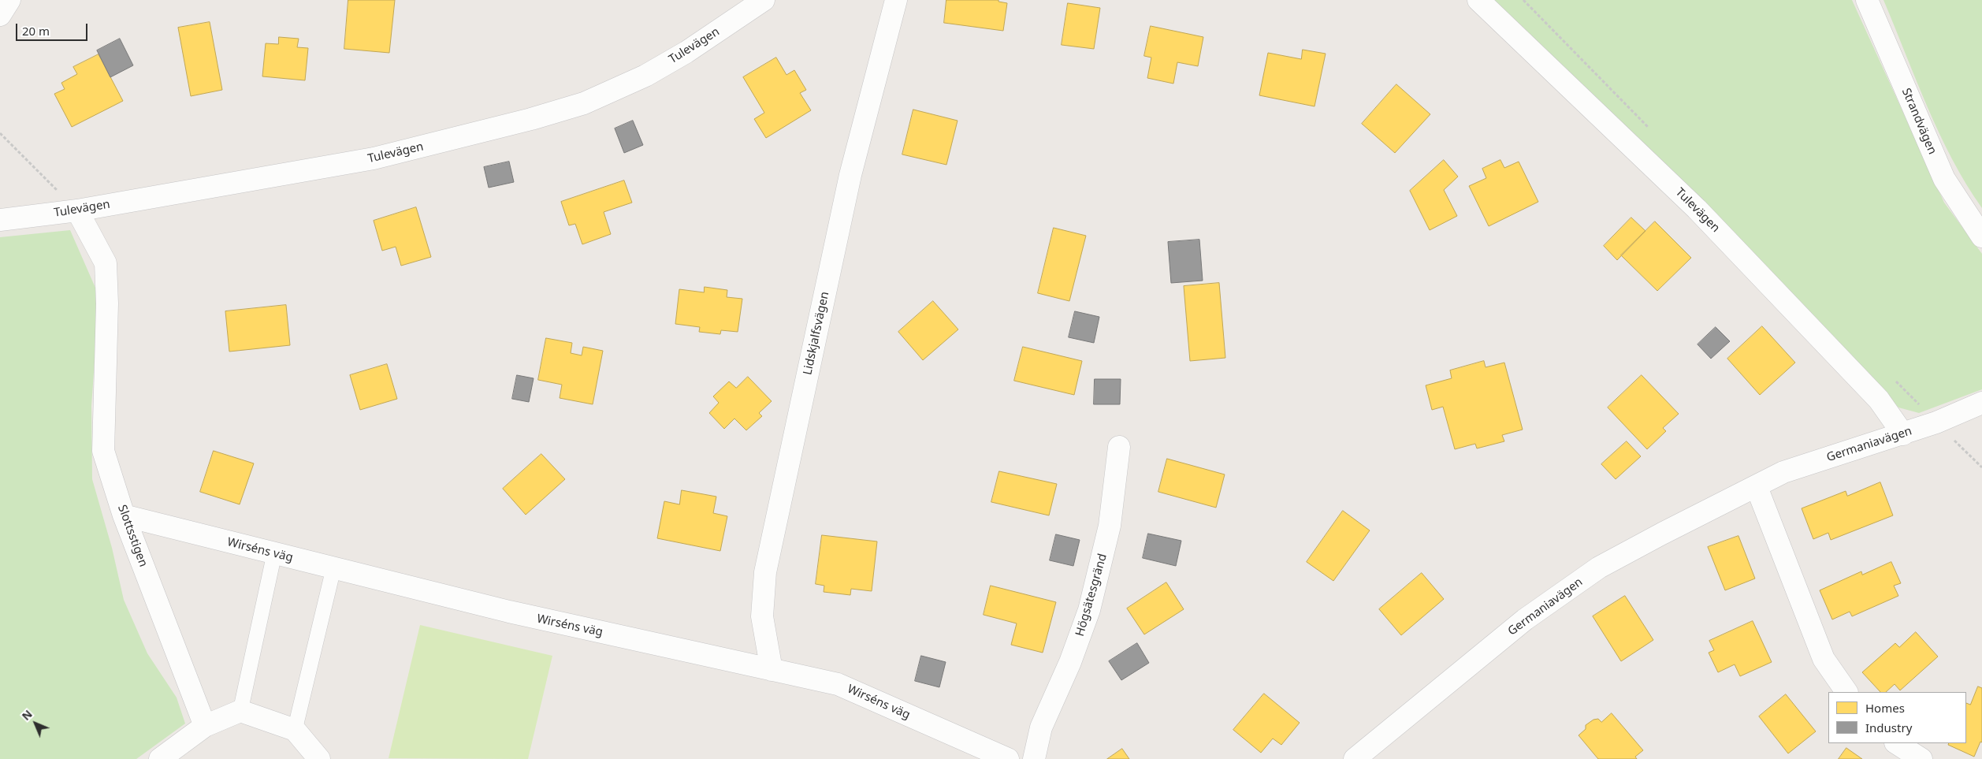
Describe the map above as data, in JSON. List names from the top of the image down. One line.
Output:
{"streets":{"street":["Tulevägen","Strandvägen","Lidskjalfsvägen","Germaniavägen","Slottsstigen","Wirséns väg","Högsätesgränd"]},"crossings":[["Tulevägen","Germaniavägen"],["Tulevägen","Slottsstigen"],["Lidskjalfsvägen","Wirséns väg"],["Slottsstigen","Wirséns väg"]],"legend":["Homes","Industry"],"scale_bar":"20 m","north":"top left"}
